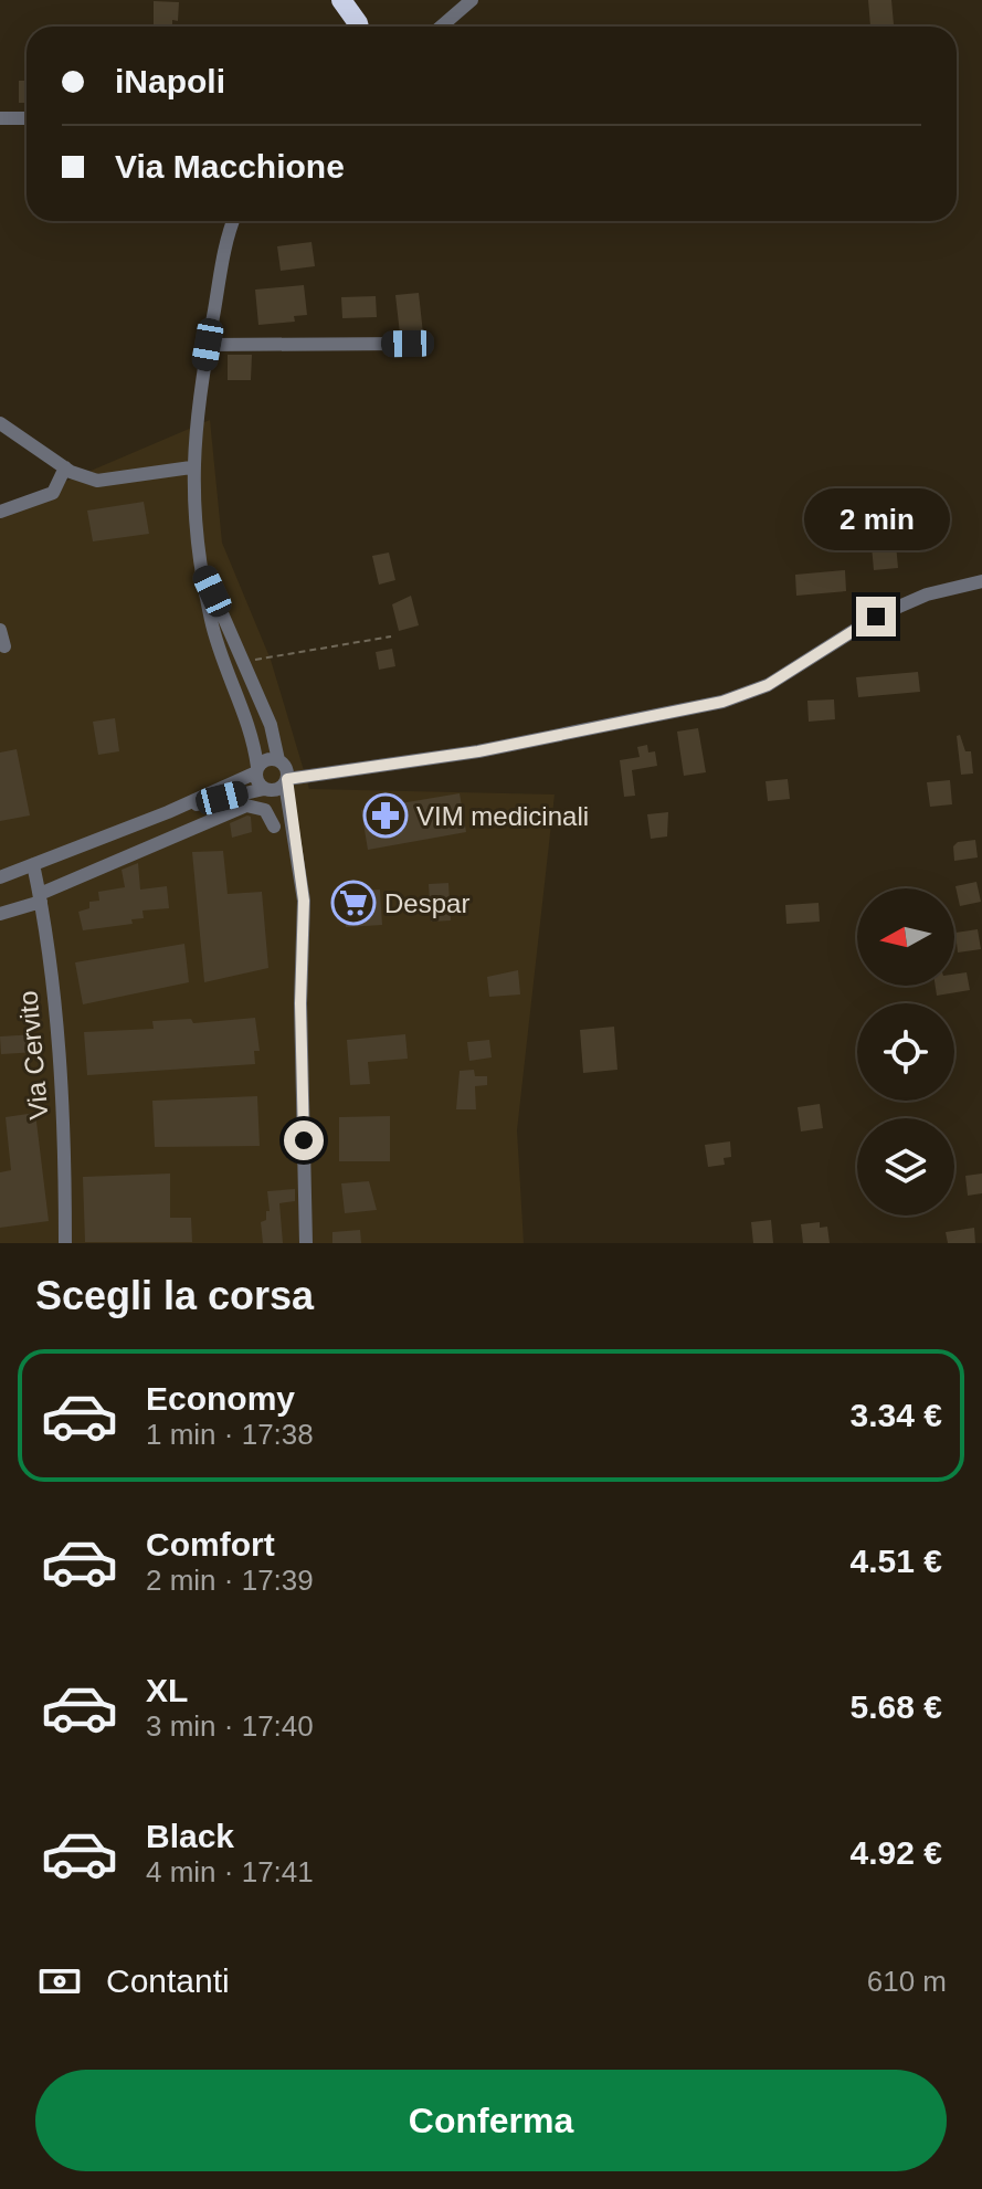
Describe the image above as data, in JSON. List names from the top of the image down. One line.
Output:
{"streets":{"street":["Via Cervito"]},"places":{"pharmacy":["VIM medicinali"],"supermarket":["Despar"]},"north":"left","page":{"banner":["iNapoli","Via Macchione"],"bubble":"2 min","heading":"Scegli la corsa","list":[{"name":"Economy","note":"1 min · 17:38","value":"3.34 €"},{"name":"Comfort","note":"2 min · 17:39","value":"4.51 €"},{"name":"XL","note":"3 min · 17:40","value":"5.68 €"},{"name":"Black","note":"4 min · 17:41","value":"4.92 €"}],"pay":["Contanti","610 m"],"buttons":"Conferma"}}
